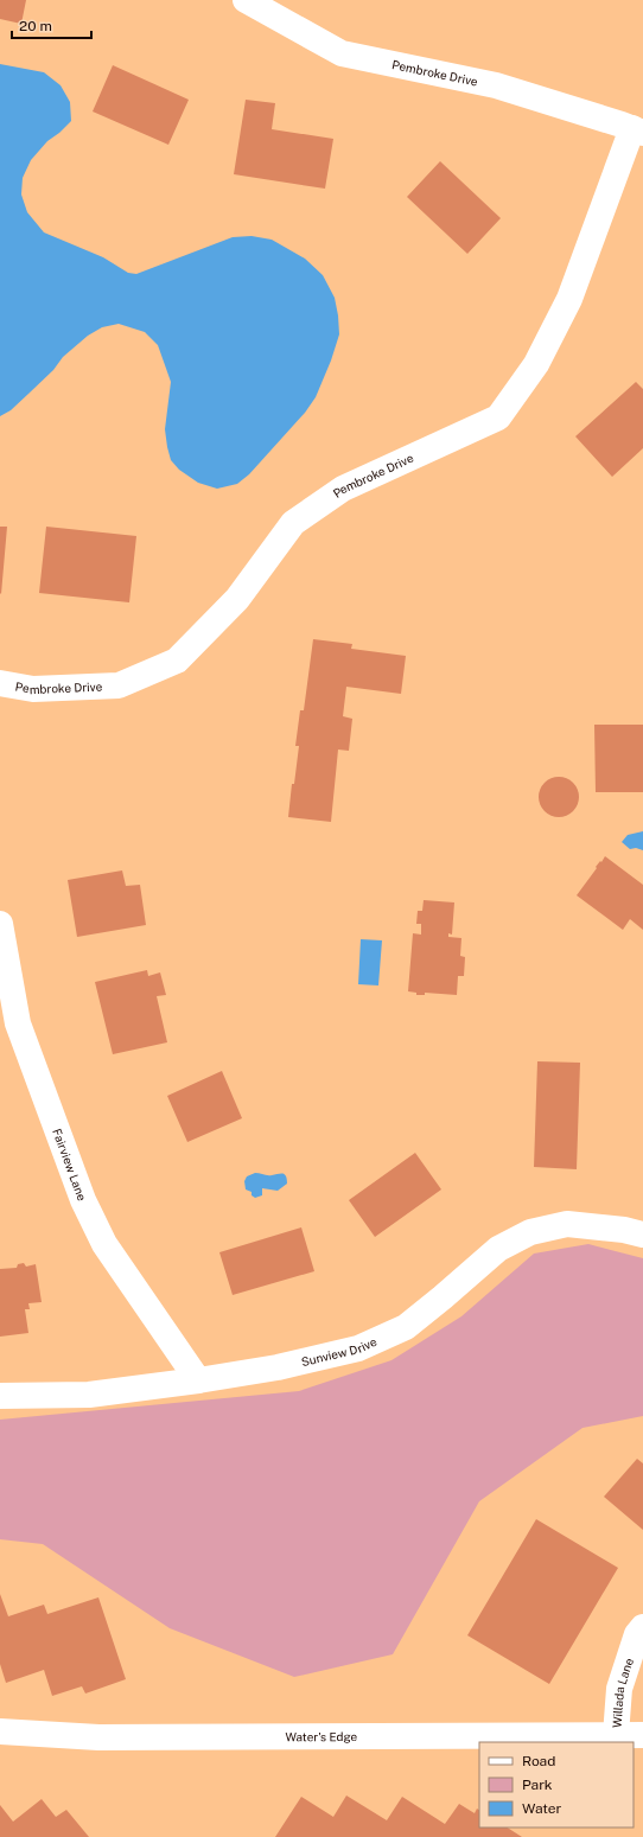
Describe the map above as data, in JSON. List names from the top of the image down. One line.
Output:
{"streets":{"street":["Pembroke Drive","Fairview Lane","Sunview Drive","Willada Lane","Water's Edge"]},"crossings":[["Fairview Lane","Sunview Drive"],["Willada Lane","Water's Edge"]],"legend":["Road","Park","Water"],"scale_bar":"20 m"}
